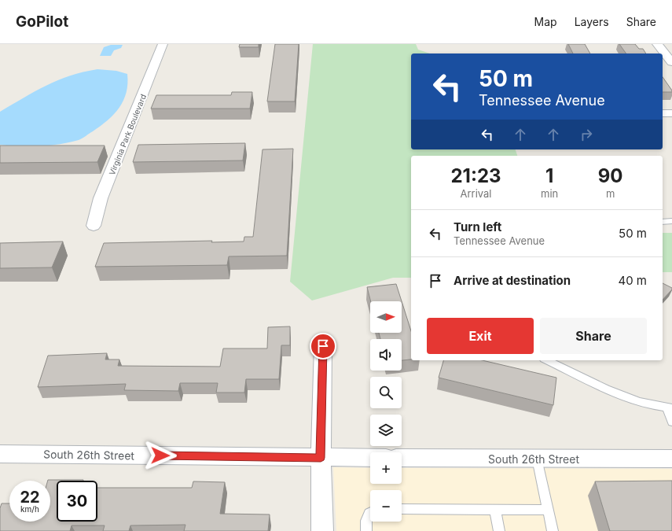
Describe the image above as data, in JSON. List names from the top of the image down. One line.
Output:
{"streets":{"street":["Virginia Park Boulevard","South 26th Street"]},"north":"right","page":{"header":"GoPilot","nav":["Map","Layers","Share"],"turn":["50 m","Tennessee Avenue"],"eta":["21:23","Arrival","1","min","90","m"],"list":[{"name":"Turn left","note":"Tennessee Avenue","value":"50 m"},{"name":"Arrive at destination","value":"40 m"}],"map_buttons":["+","−"],"buttons":["Exit","Share"],"speed":"22 km/h","limit":"30"}}
